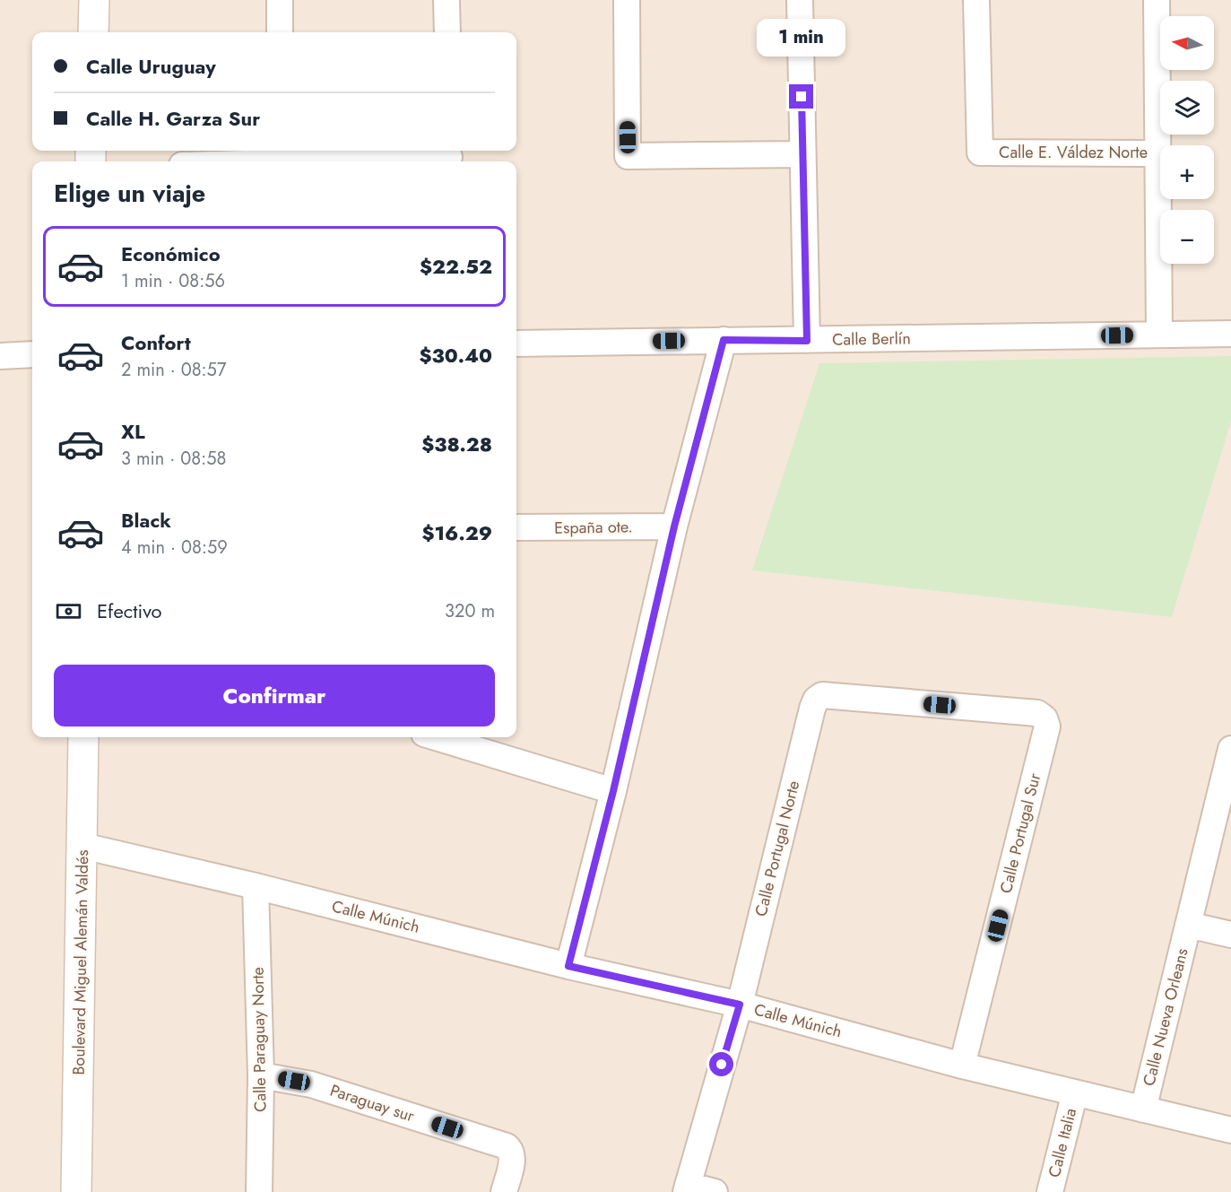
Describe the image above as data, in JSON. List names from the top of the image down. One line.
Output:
{"streets":{"main road":["Boulevard Miguel Alemán Valdés"],"street":["Calle E. Váldez Norte","Calle Berlín","España ote.","Calle Portugal Sur","Calle Portugal Norte","Calle Múnich","Calle Nueva Orleans","Calle Paraguay Norte","Paraguay sur","Calle Italia"]},"crossings":[["Calle Portugal Sur","Calle Portugal Norte"],["Calle Portugal Sur","Calle Múnich"],["Calle Portugal Norte","Calle Múnich"],["Calle Múnich","Boulevard Miguel Alemán Valdés"],["Calle Múnich","Calle Nueva Orleans"],["Calle Múnich","Calle Paraguay Norte"],["Calle Múnich","Calle Italia"],["Calle Paraguay Norte","Paraguay sur"]],"north":"left","page":{"map_buttons":["+","−"],"bubble":"1 min","banner":["Calle Uruguay","Calle H. Garza Sur"],"heading":"Elige un viaje","list":[{"name":"Económico","note":"1 min · 08:56","value":"$22.52"},{"name":"Confort","note":"2 min · 08:57","value":"$30.40"},{"name":"XL","note":"3 min · 08:58","value":"$38.28"},{"name":"Black","note":"4 min · 08:59","value":"$16.29"}],"pay":["Efectivo","320 m"],"buttons":"Confirmar"}}
